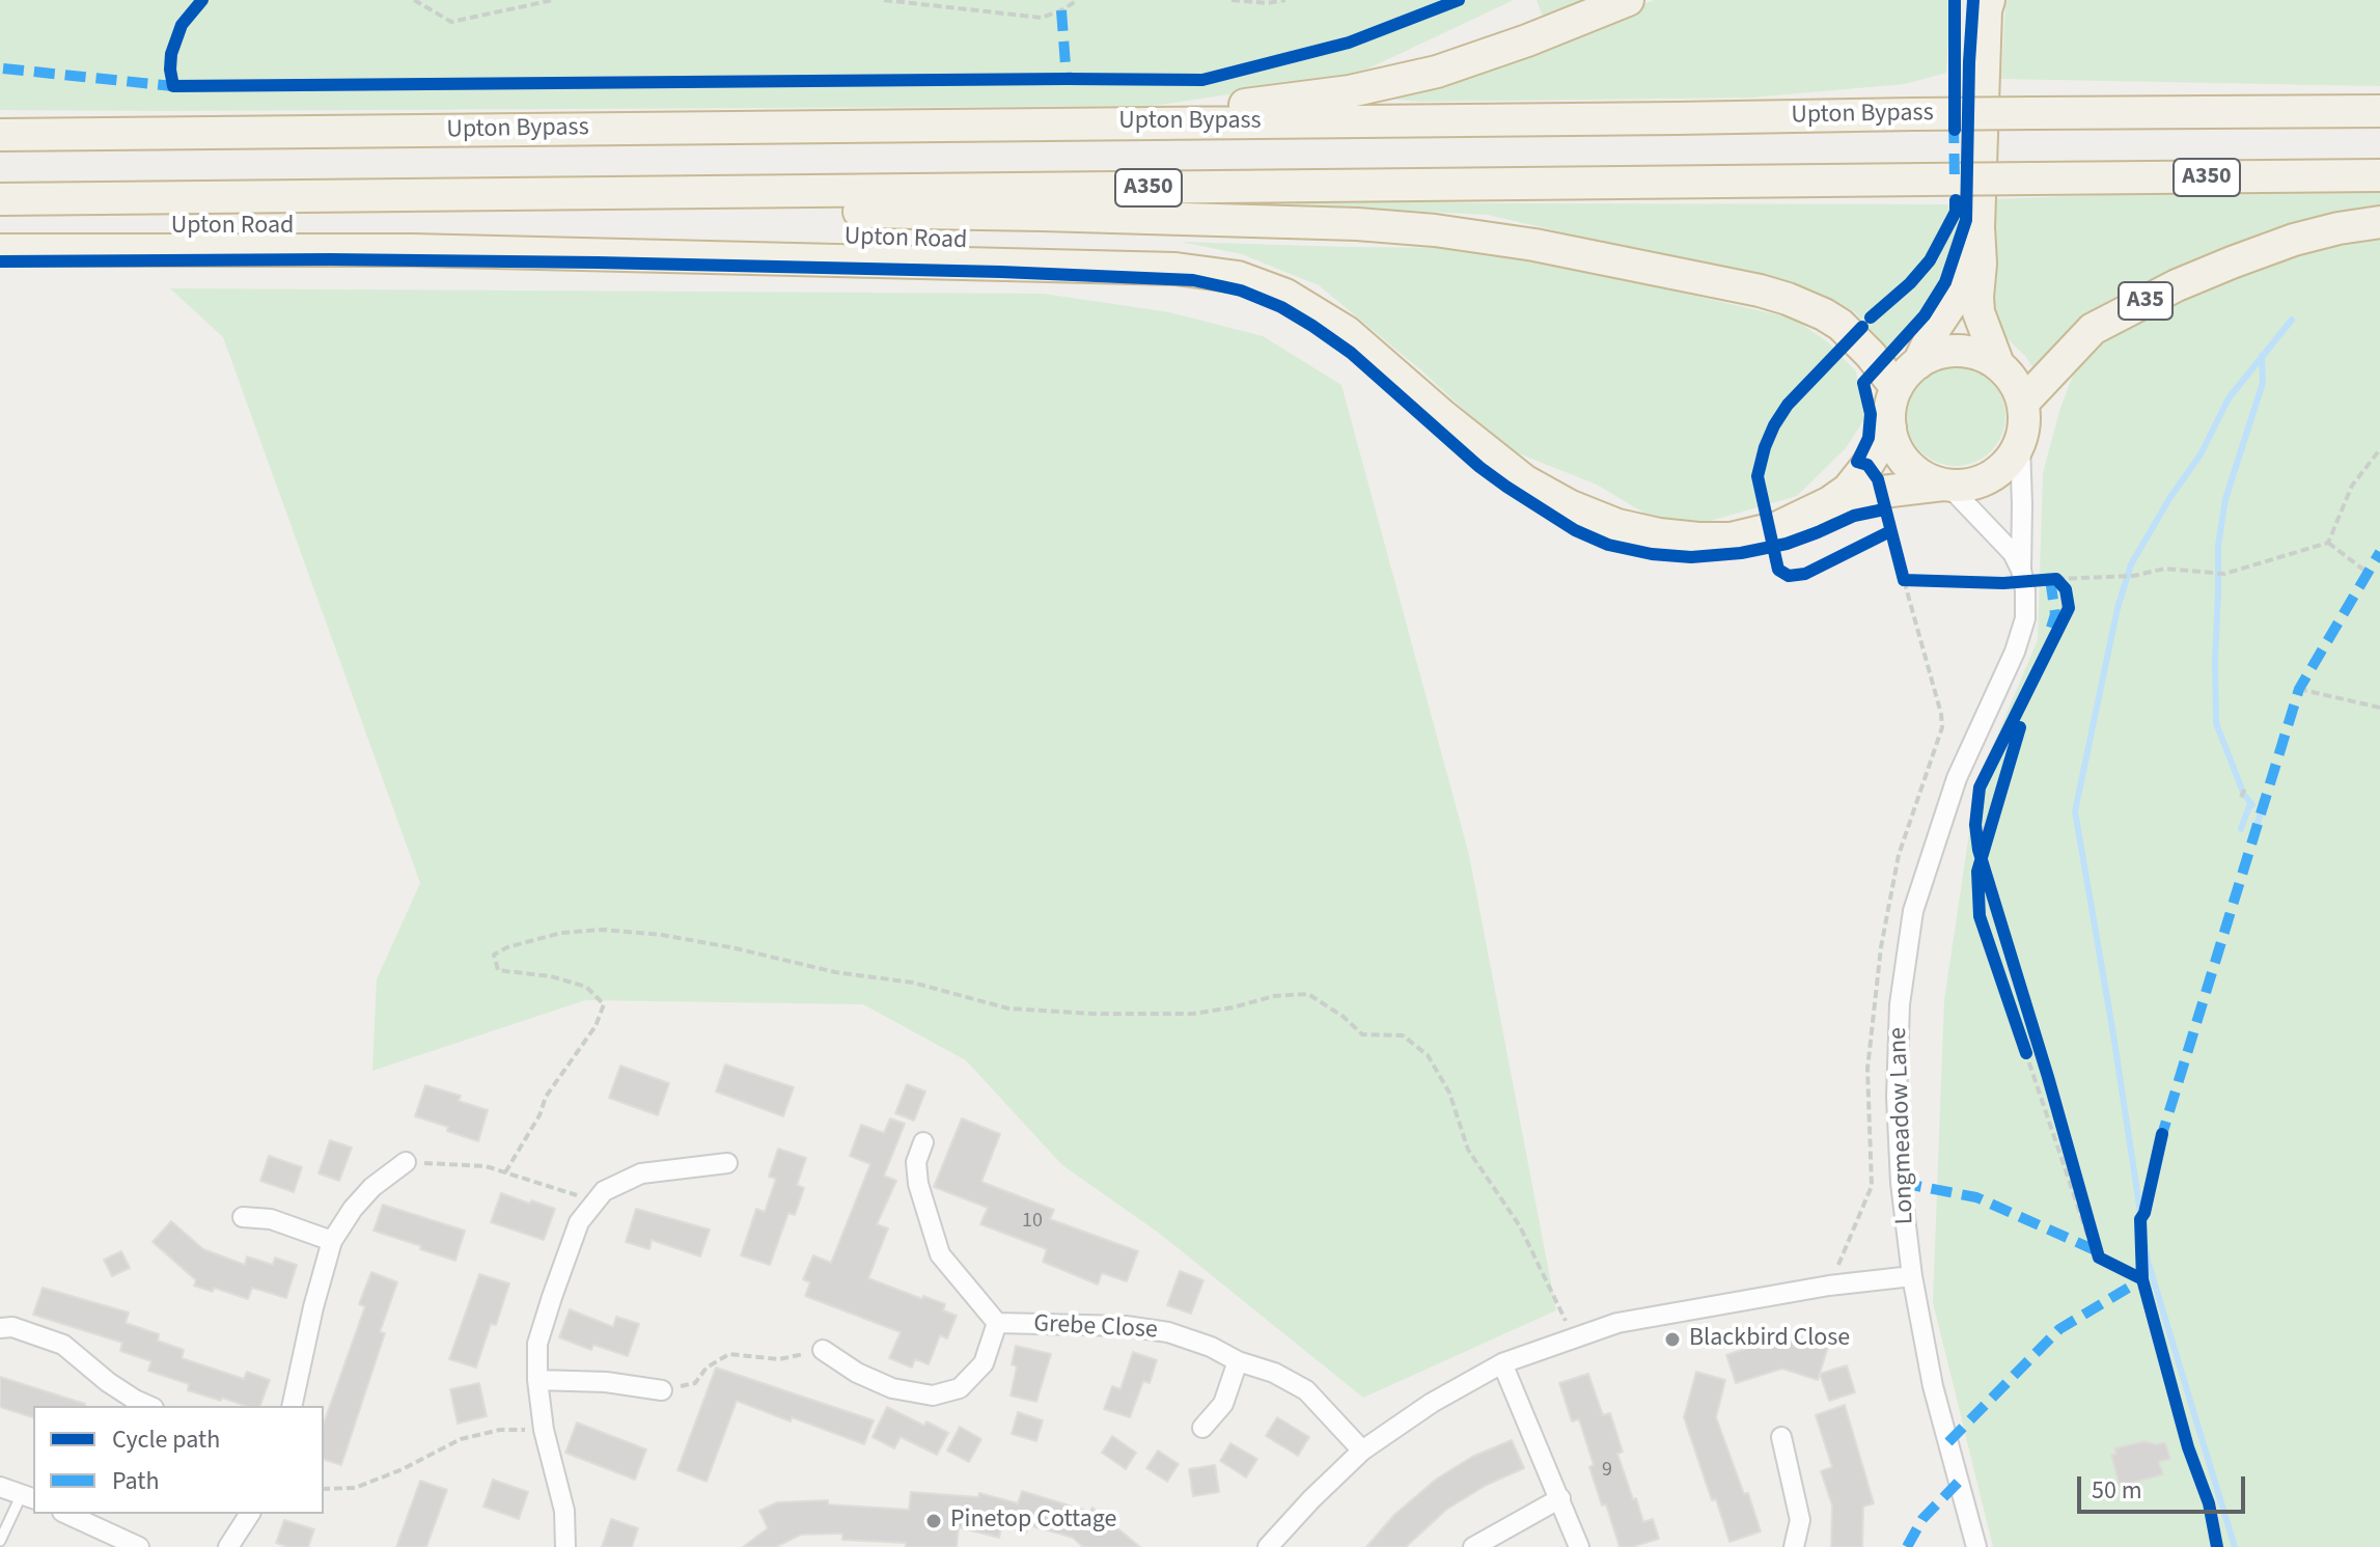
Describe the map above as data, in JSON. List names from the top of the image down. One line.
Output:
{"streets":{"highway":["Upton Bypass","A350","Upton Road","A35"],"street":["Longmeadow Lane","Grebe Close"]},"crossings":[["A350","Upton Road"],["A350","A35"],["A350","Longmeadow Lane"],["Upton Road","A35"],["Upton Road","Longmeadow Lane"],["A35","Longmeadow Lane"]],"places":["Blackbird Close","Pinetop Cottage"],"house_numbers":["10","9"],"legend":["Cycle path","Path"],"scale_bar":"50 m"}
